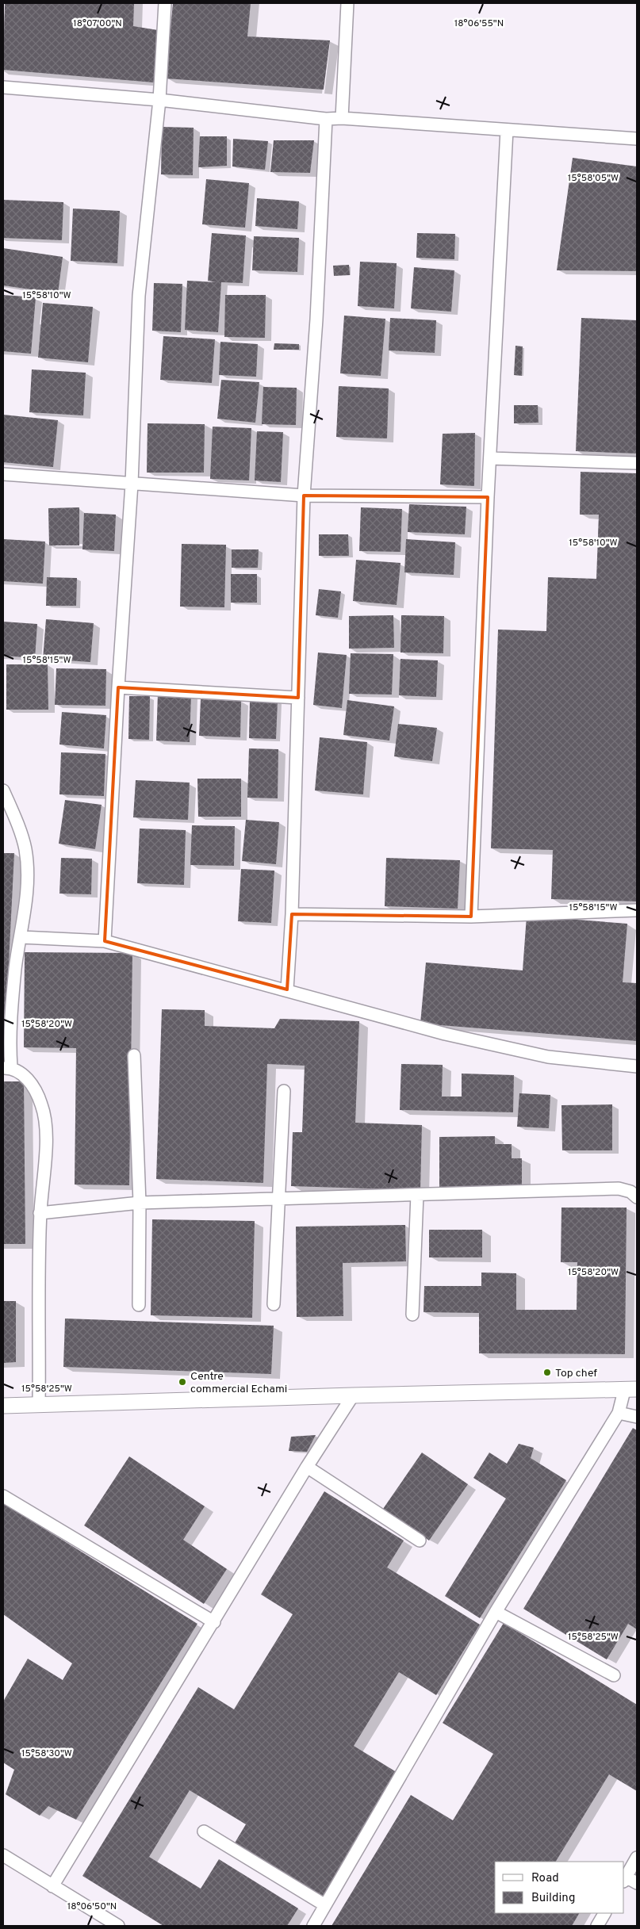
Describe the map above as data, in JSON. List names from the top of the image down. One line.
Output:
{"places":["Top chef","Centre commercial Echami"],"legend":["Road","Building"],"coordinates":["18°07'00\"N","18°06'55\"N","15°58'05\"W","15°58'10\"W","15°58'15\"W","15°58'20\"W","15°58'25\"W","15°58'30\"W","18°06'50\"N"]}
